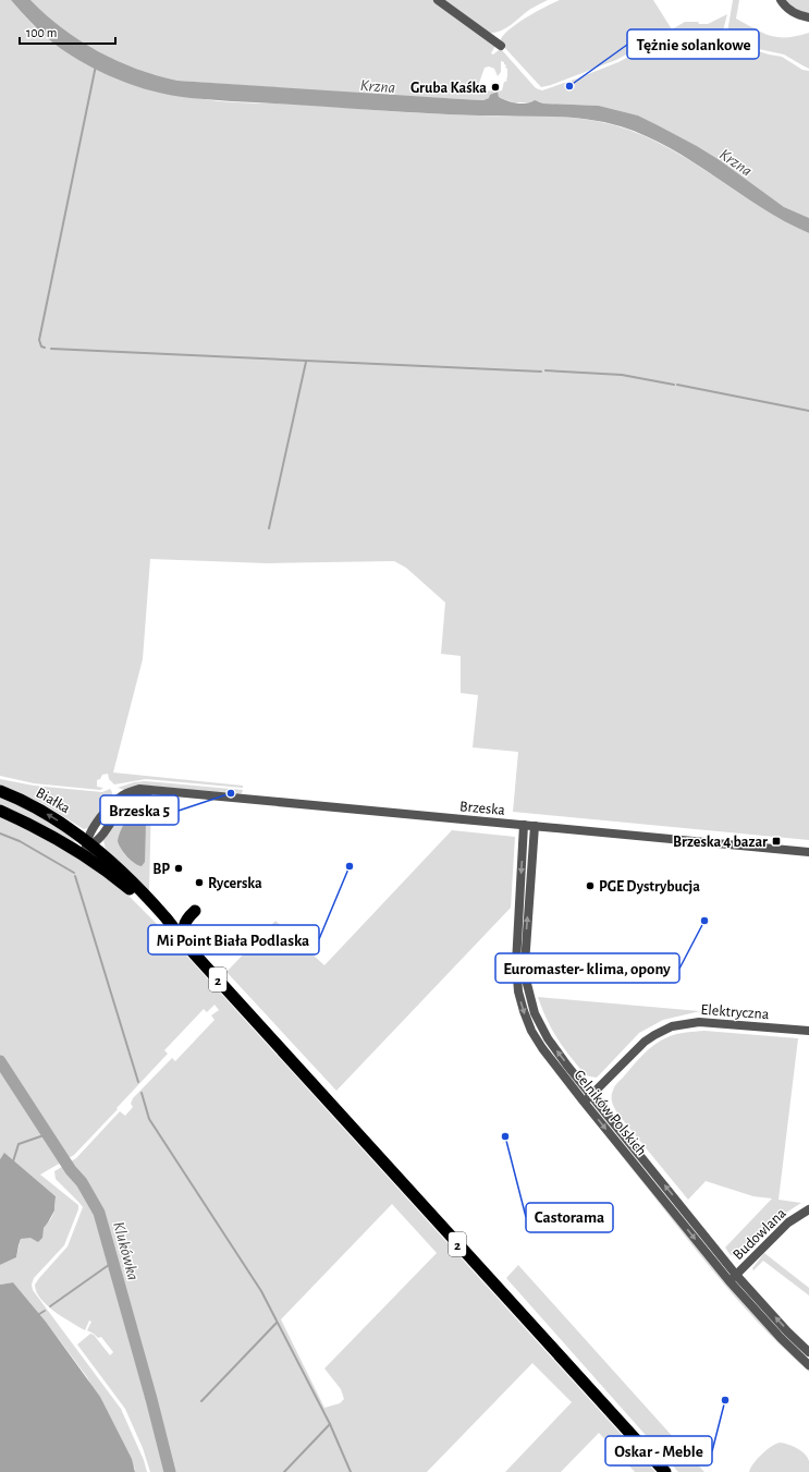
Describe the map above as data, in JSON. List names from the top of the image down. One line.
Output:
{"streets":{"highway":["Białka","2"],"street":["Brzeska","Elektryczna","Celników Polskich","Budowlana"]},"crossings":[["Białka","Brzeska"],["Białka","2"],["Brzeska","2"],["Brzeska","Celników Polskich"],["Elektryczna","Celników Polskich"],["Celników Polskich","Budowlana"]],"water":["Krzna","Klukówka"],"places":{"other":["Tężnie solankowe","Gruba Kaśka","Brzeska 5","Mi Point Biała Podlaska","BP","Rycerska","PGE Dystrybucja","Euromaster- klima, opony","Castorama","Oskar - Meble"],"transit":["Brzeska 4 bazar"]},"scale_bar":"100 m"}
